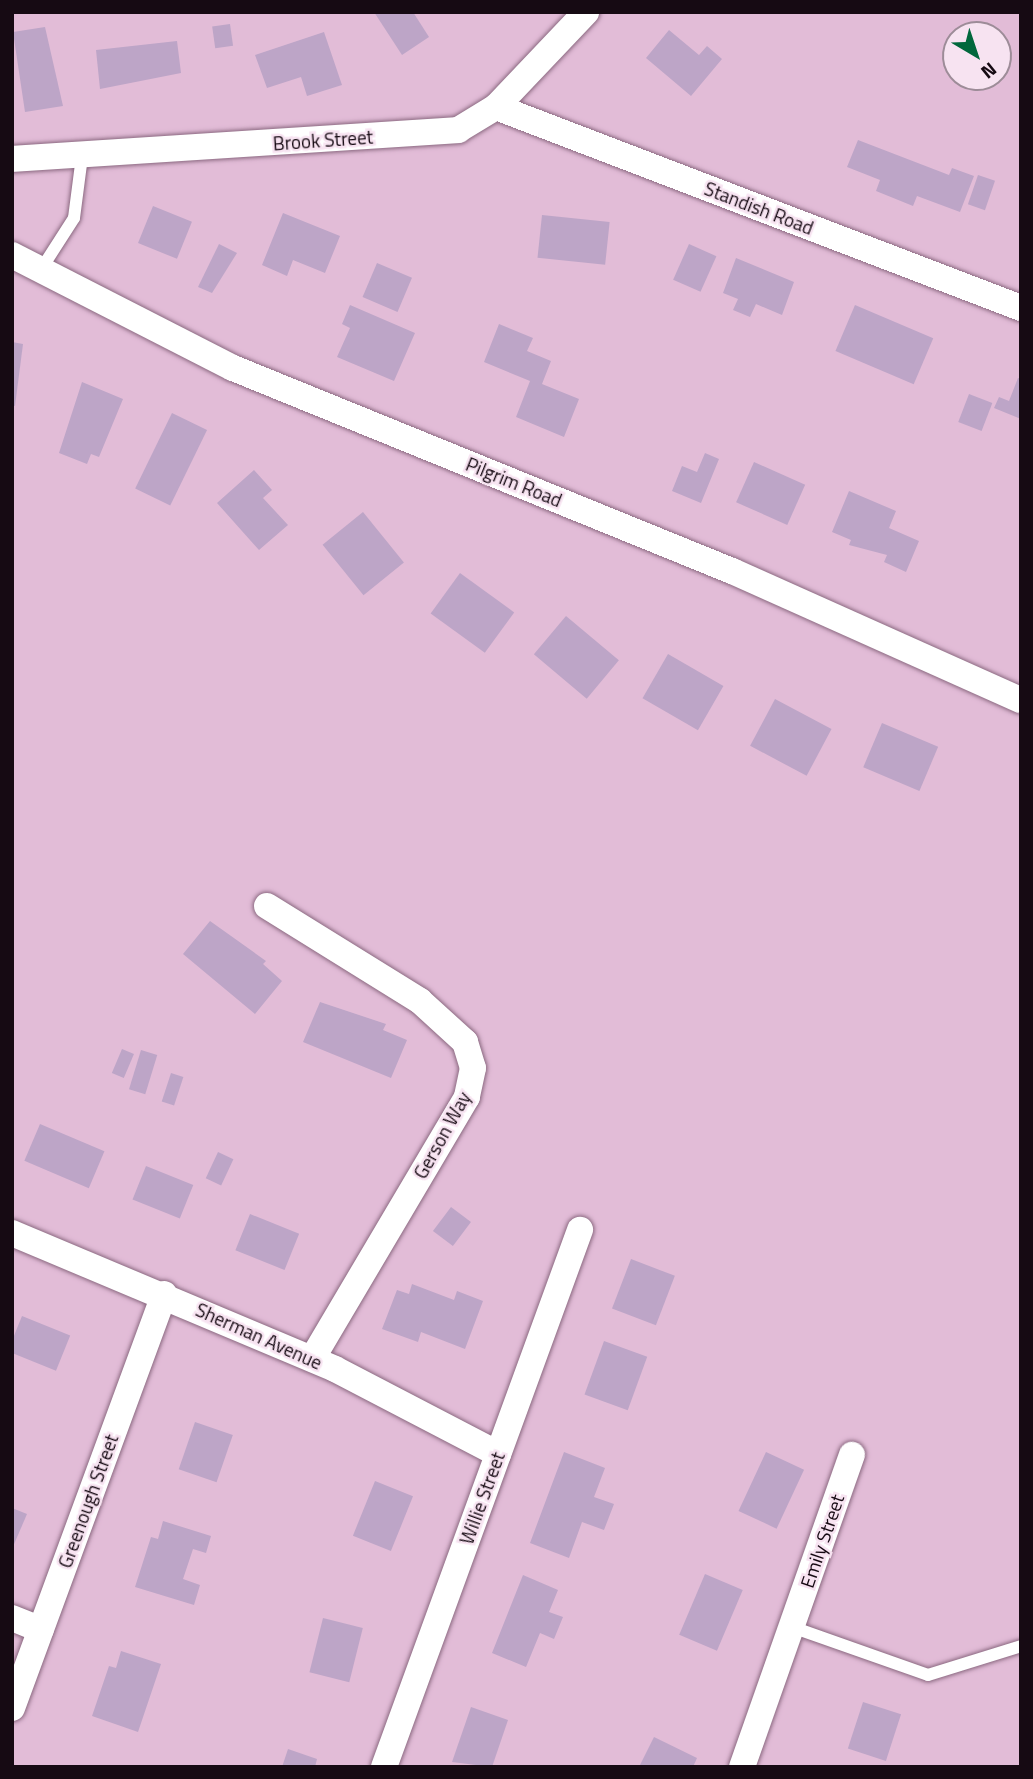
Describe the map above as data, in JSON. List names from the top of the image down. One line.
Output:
{"streets":{"street":["Brook Street","Standish Road","Pilgrim Road","Gerson Way","Sherman Avenue","Willie Street","Greenough Street","Emily Street"]},"crossings":[["Brook Street","Standish Road"],["Gerson Way","Sherman Avenue"],["Sherman Avenue","Willie Street"],["Sherman Avenue","Greenough Street"]],"north":"bottom right"}
